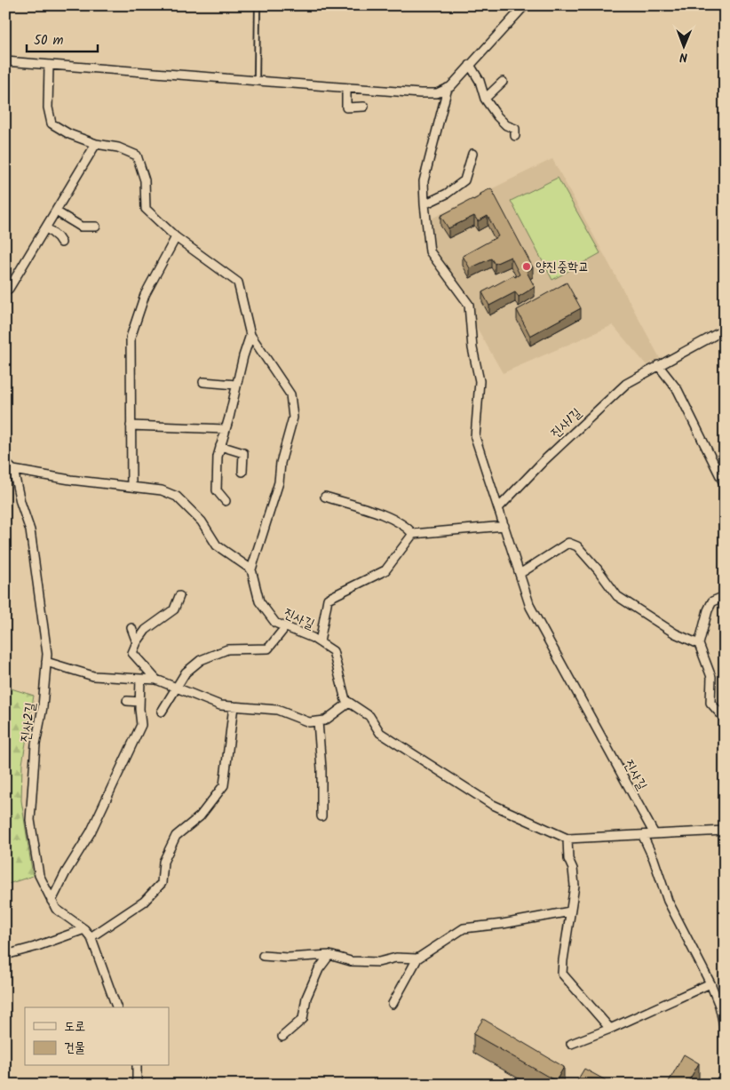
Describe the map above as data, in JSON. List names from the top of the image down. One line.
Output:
{"streets":{"street":["진사1길","진사길","진사2길"]},"crossings":[["진사1길","진사길"]],"places":["양진중학교"],"legend":["도로","건물"],"scale_bar":"50 m","north":"bottom"}
